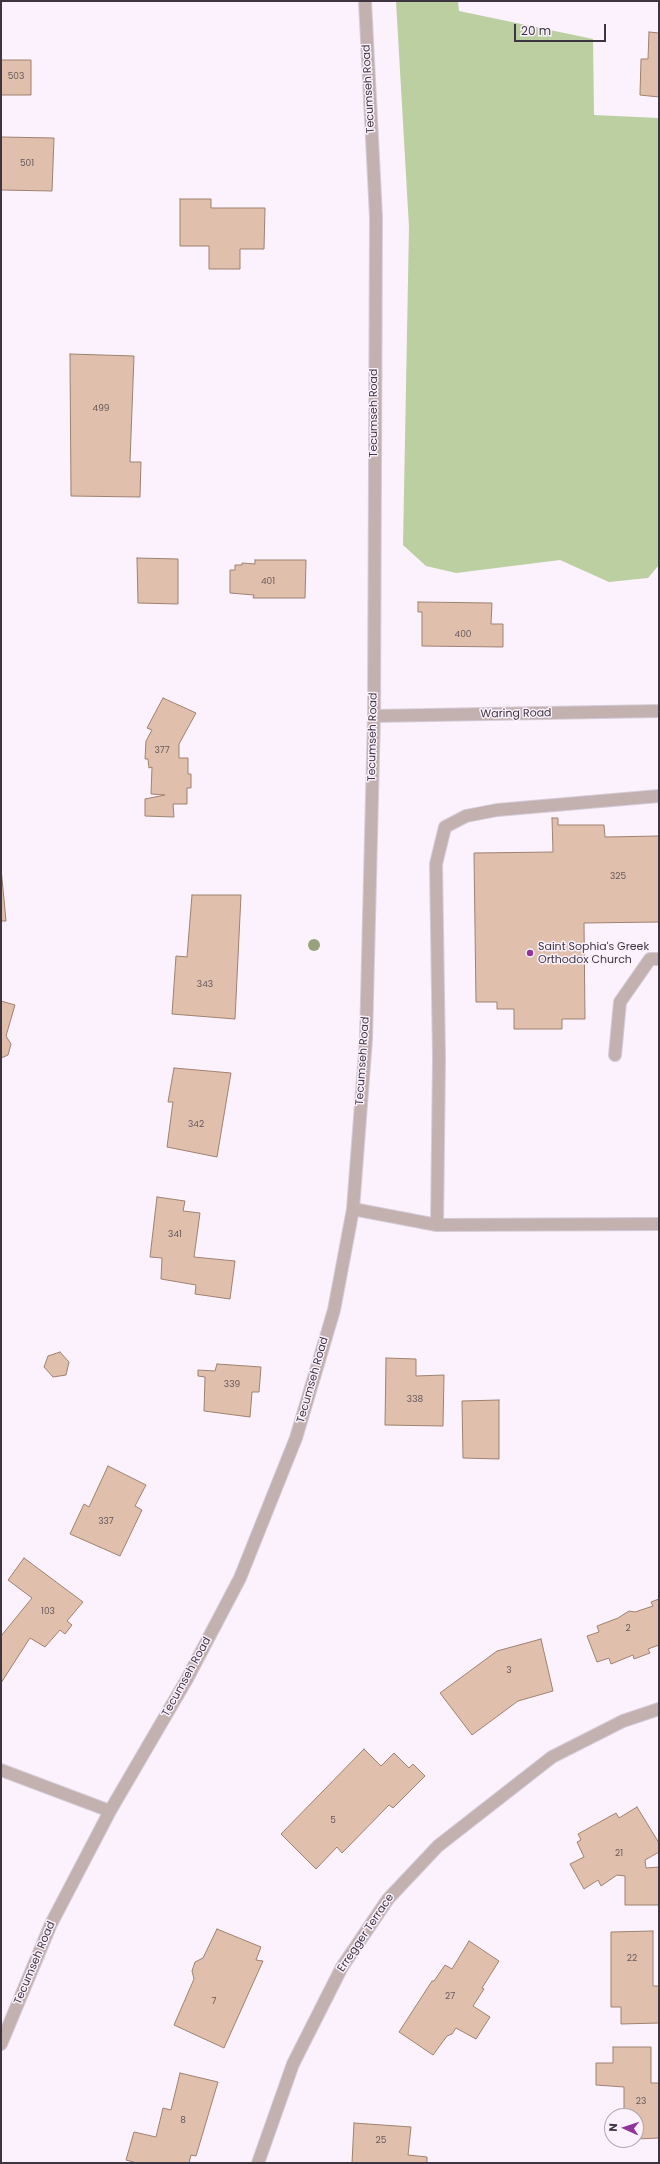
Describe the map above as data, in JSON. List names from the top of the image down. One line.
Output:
{"streets":{"street":["Tecumseh Road","Waring Road","Erregger Terrace"]},"crossings":[["Tecumseh Road","Waring Road"]],"places":["Saint Sophia's Greek Orthodox Church"],"house_numbers":["503","501","499","401","400","377","325","343","342","341","339","338","337","103","2","3","5","21","22","27","7","23","8","25"],"scale_bar":"20 m","north":"left"}
